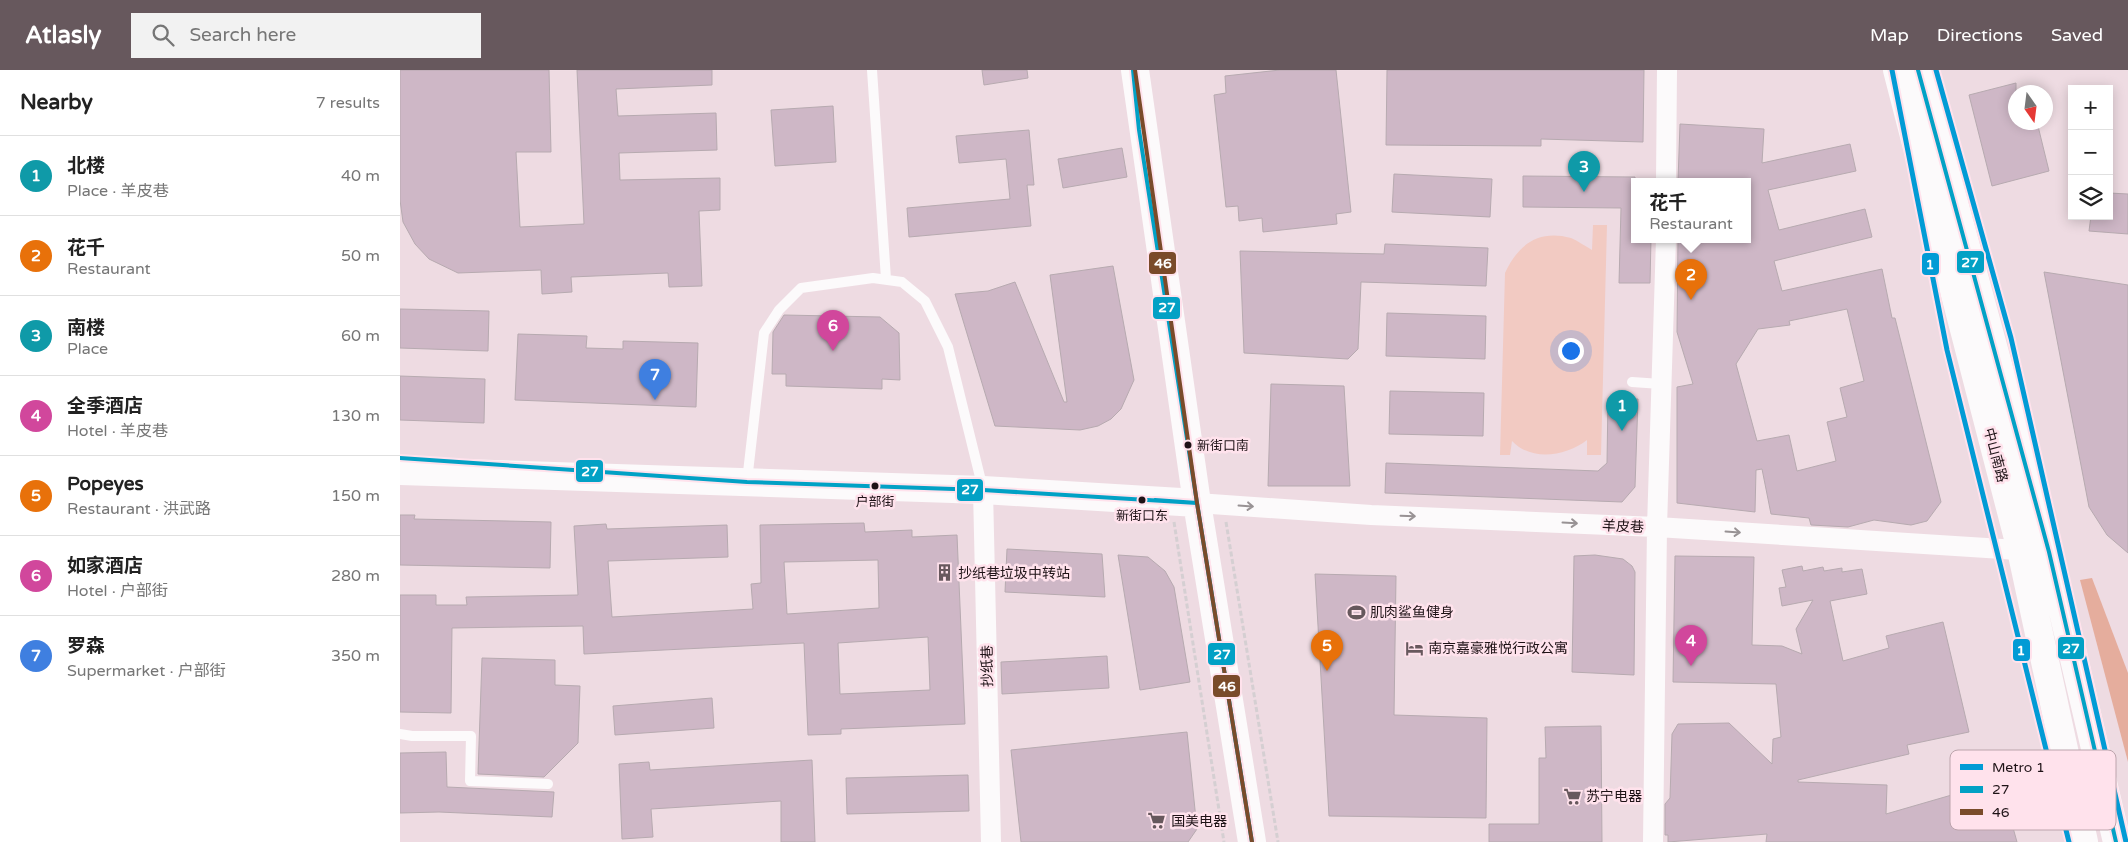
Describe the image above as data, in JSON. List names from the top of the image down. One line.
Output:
{"streets":{"main road":["中山南路"],"street":["羊皮巷","抄纸巷"]},"crossings":[["中山南路","羊皮巷"]],"one_way":["羊皮巷"],"places":{"other":["新街口南","户部街","新街口东"],"building":["抄纸巷垃圾中转站"],"sports":["肌肉鲨鱼健身"],"hotel":["南京嘉豪雅悦行政公寓"],"supermarket":["苏宁电器","国美电器"]},"lines":["metro line 1","transit line 27","transit line 46"],"legend":["Metro 1","27","46"],"north":"bottom","page":{"header":"Atlasly","search":"Search here","nav":["Map","Directions","Saved"],"heading":["Nearby","7 results"],"map_buttons":["+","−"],"list":[{"mark":"1","name":"北楼","note":"Place · 羊皮巷","value":"40 m"},{"mark":"2","name":"花千","note":"Restaurant","value":"50 m"},{"mark":"3","name":"南楼","note":"Place","value":"60 m"},{"mark":"4","name":"全季酒店","note":"Hotel · 羊皮巷","value":"130 m"},{"mark":"5","name":"Popeyes","note":"Restaurant · 洪武路","value":"150 m"},{"mark":"6","name":"如家酒店","note":"Hotel · 户部街","value":"280 m"},{"mark":"7","name":"罗森","note":"Supermarket · 户部街","value":"350 m"}],"pins":["3","2","6","7","1","4","5"],"popup":["花千","Restaurant"]}}
